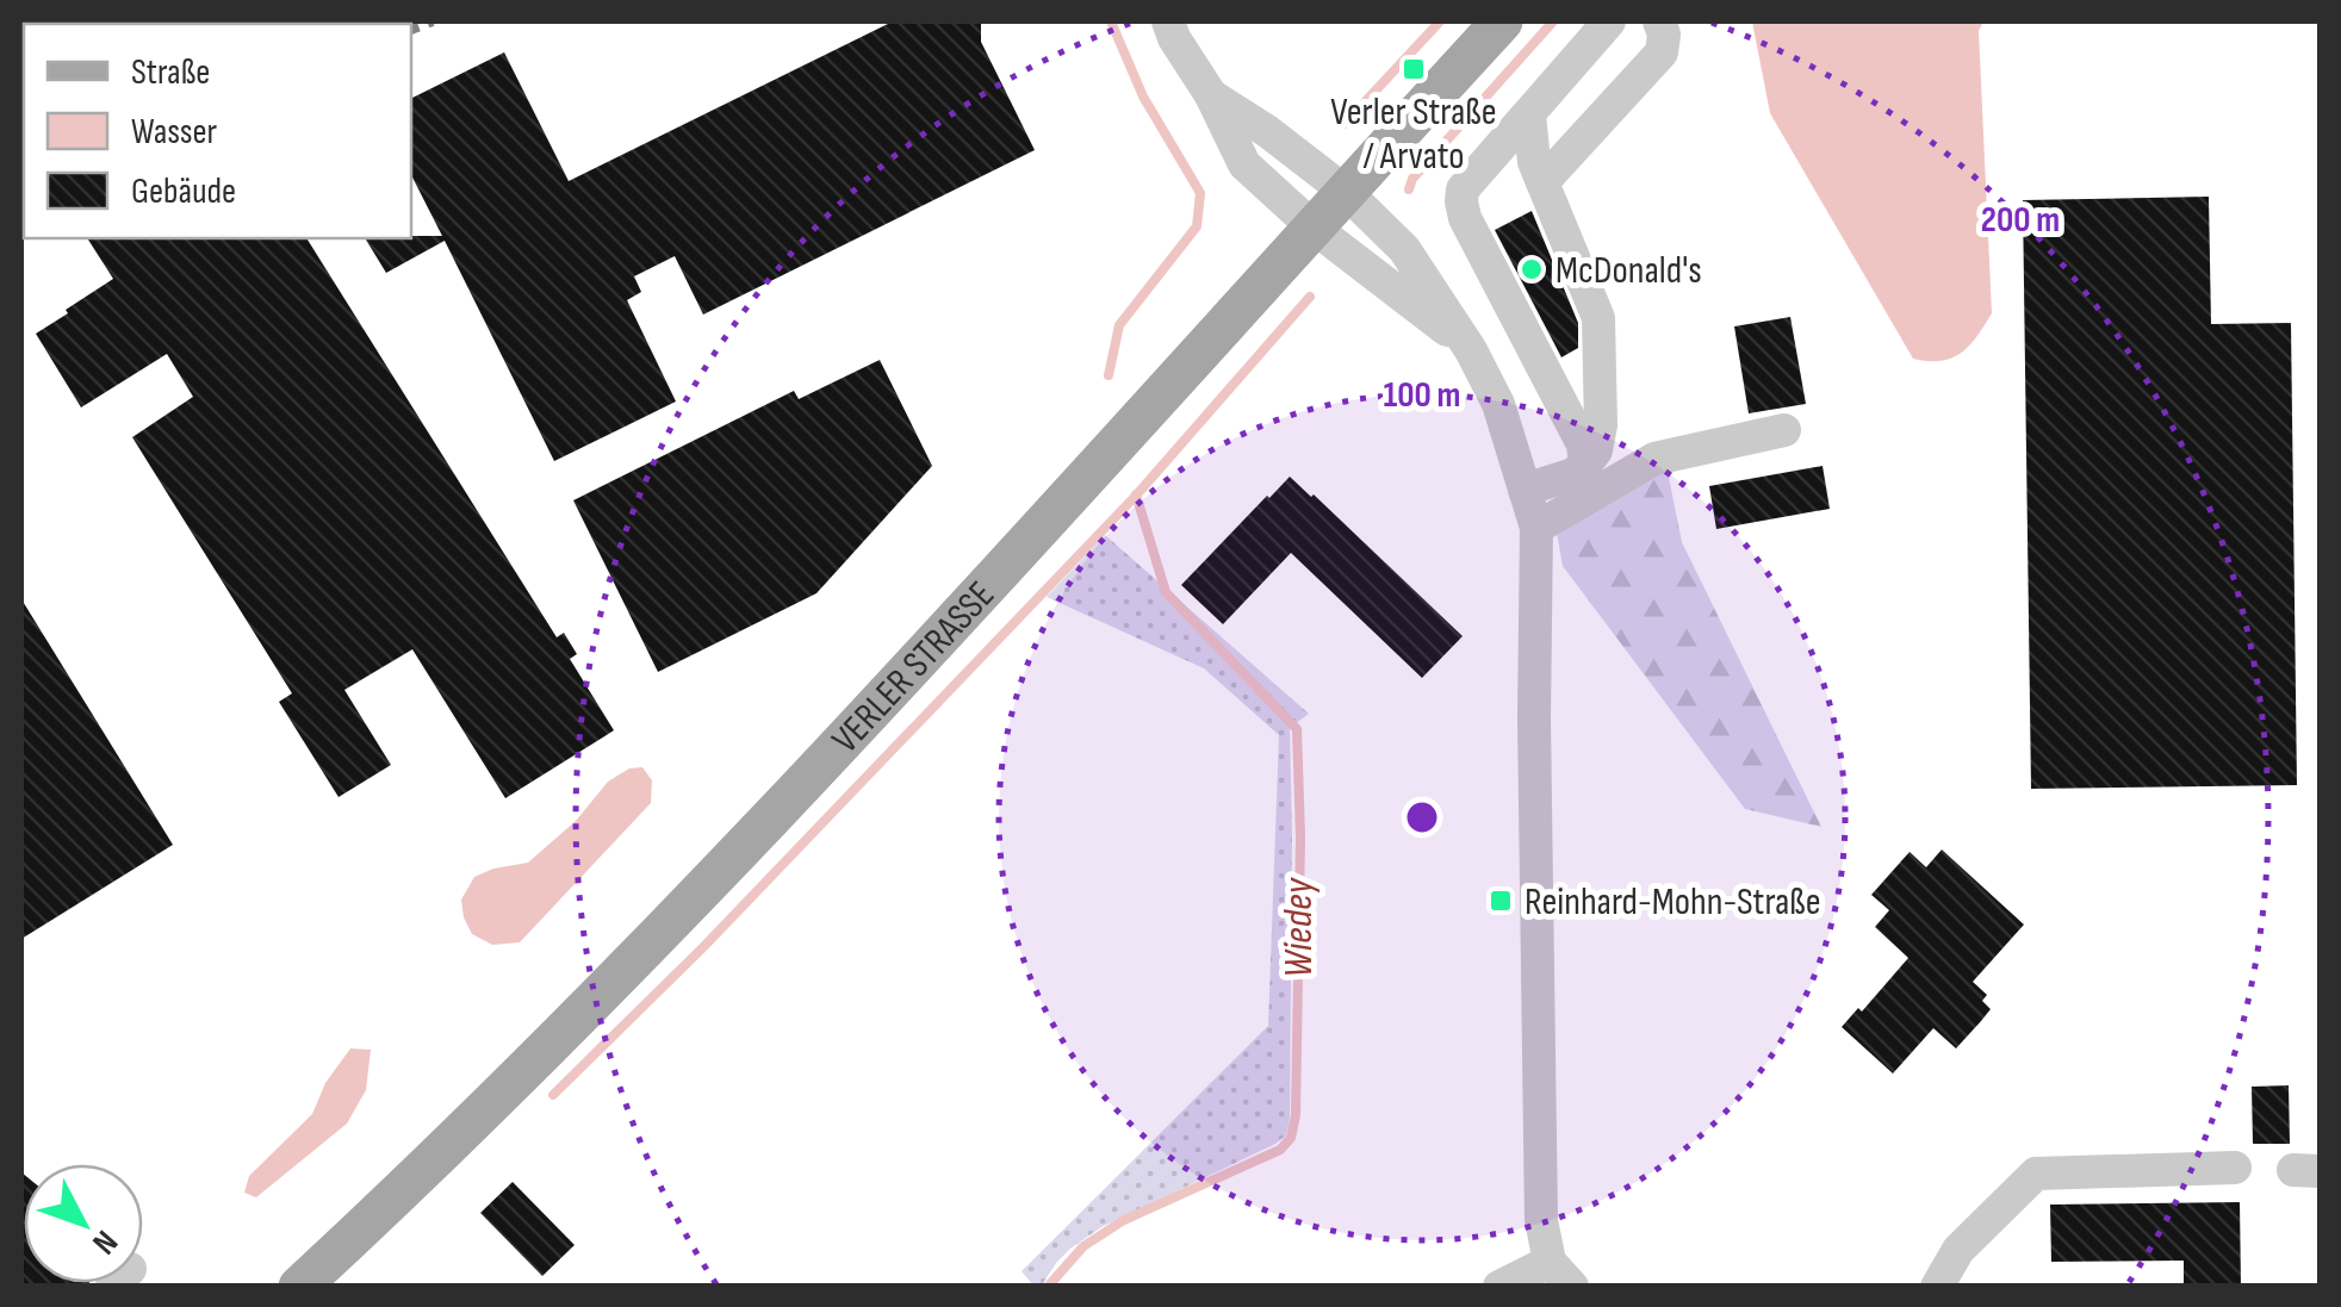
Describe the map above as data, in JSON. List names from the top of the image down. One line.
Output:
{"streets":{"main road":["VERLER STRASSE"]},"water":["Wiedey"],"places":{"transit":["Verler Straße / Arvato","Reinhard-Mohn-Straße"],"other":["McDonald's"]},"legend":["Straße","Wasser","Gebäude"],"north":"bottom right","rings":["200 m","100 m"]}
